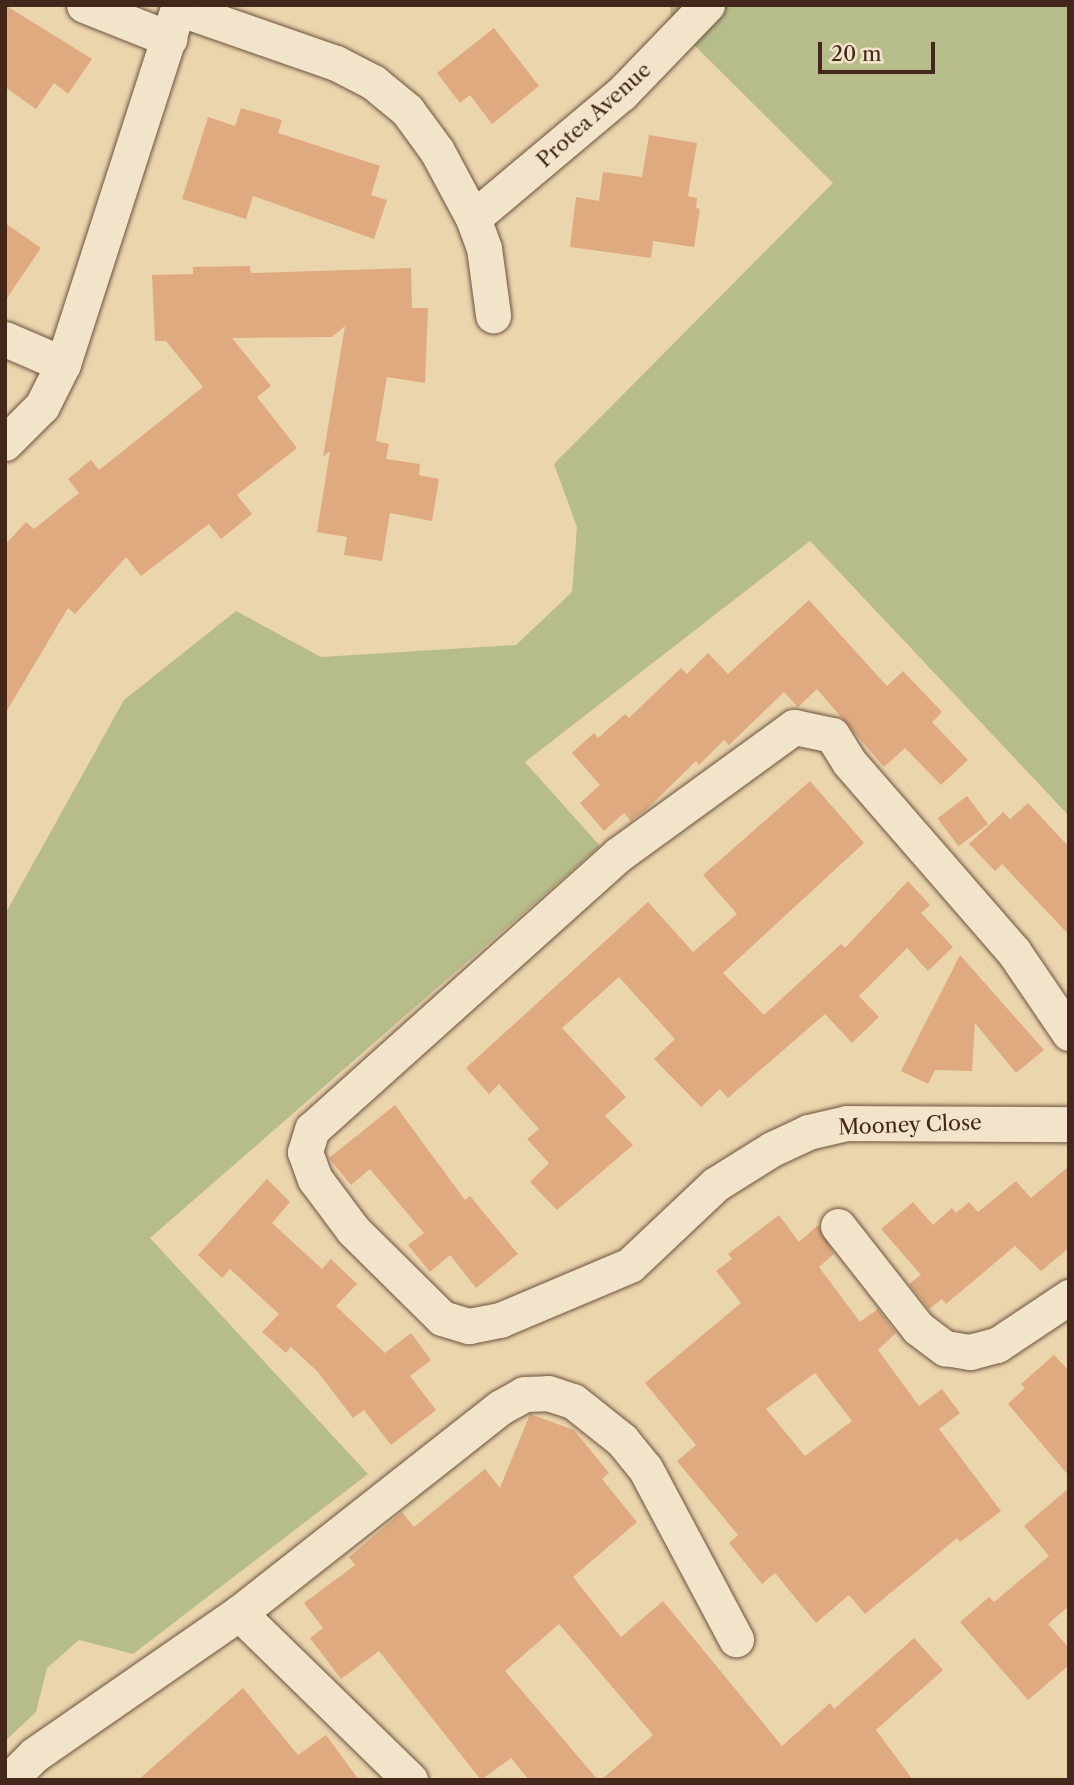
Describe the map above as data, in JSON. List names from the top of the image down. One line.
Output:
{"streets":{"street":["Protea Avenue","Mooney Close"]},"scale_bar":"20 m"}
